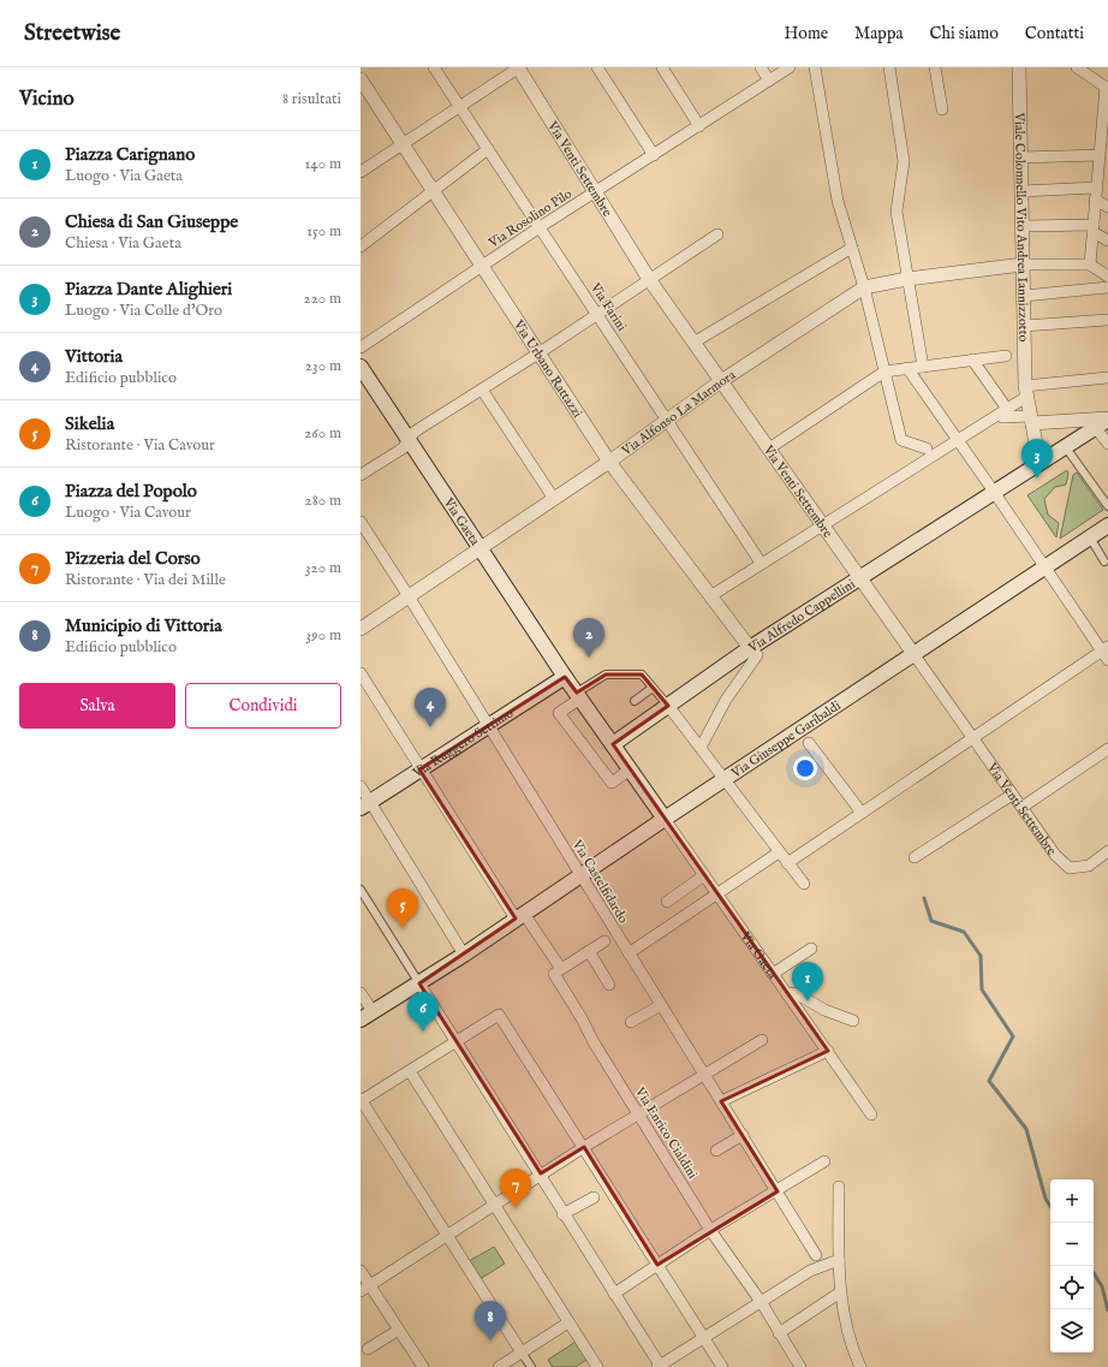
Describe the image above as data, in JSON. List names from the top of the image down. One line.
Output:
{"streets":{"main road":["Via Gaeta","Via Alfredo Cappellini","Via Giuseppe Garibaldi","Via Ruggero Settimo"],"street":["Via Venti Settembre","Via Rosolino Pilo","Viale Colonnello Vito Andrea Iannizzotto","Via Farini","Via Urbano Rattazzi","Via Alfonso La Marmora","Via Castelfidardo","Via Enrico Cialdini"]},"crossings":[["Via Venti Settembre","Via Rosolino Pilo"],["Via Venti Settembre","Via Alfonso La Marmora"],["Via Venti Settembre","Via Alfredo Cappellini"],["Via Venti Settembre","Via Giuseppe Garibaldi"],["Via Rosolino Pilo","Via Farini"],["Via Rosolino Pilo","Via Urbano Rattazzi"],["Viale Colonnello Vito Andrea Iannizzotto","Via Alfonso La Marmora"],["Viale Colonnello Vito Andrea Iannizzotto","Via Alfredo Cappellini"],["Via Farini","Via Alfonso La Marmora"],["Via Urbano Rattazzi","Via Alfonso La Marmora"],["Via Urbano Rattazzi","Via Alfredo Cappellini"],["Via Alfonso La Marmora","Via Gaeta"],["Via Alfonso La Marmora","Via Castelfidardo"],["Via Gaeta","Via Alfredo Cappellini"],["Via Gaeta","Via Giuseppe Garibaldi"],["Via Gaeta","Via Ruggero Settimo"],["Via Giuseppe Garibaldi","Via Castelfidardo"],["Via Ruggero Settimo","Via Castelfidardo"]],"page":{"header":"Streetwise","nav":["Home","Mappa","Chi siamo","Contatti"],"heading":["Vicino","8 risultati"],"list":[{"mark":"1","name":"Piazza Carignano","note":"Luogo · Via Gaeta","value":"140 m"},{"mark":"2","name":"Chiesa di San Giuseppe","note":"Chiesa · Via Gaeta","value":"150 m"},{"mark":"3","name":"Piazza Dante Alighieri","note":"Luogo · Via Colle d'Oro","value":"220 m"},{"mark":"4","name":"Vittoria","note":"Edificio pubblico","value":"230 m"},{"mark":"5","name":"Sikelia","note":"Ristorante · Via Cavour","value":"260 m"},{"mark":"6","name":"Piazza del Popolo","note":"Luogo · Via Cavour","value":"280 m"},{"mark":"7","name":"Pizzeria del Corso","note":"Ristorante · Via dei Mille","value":"320 m"},{"mark":"8","name":"Municipio di Vittoria","note":"Edificio pubblico","value":"390 m"}],"pins":["3","2","4","5","1","6","7","8"],"buttons":["Salva","Condividi"],"map_buttons":["+","−"]}}
